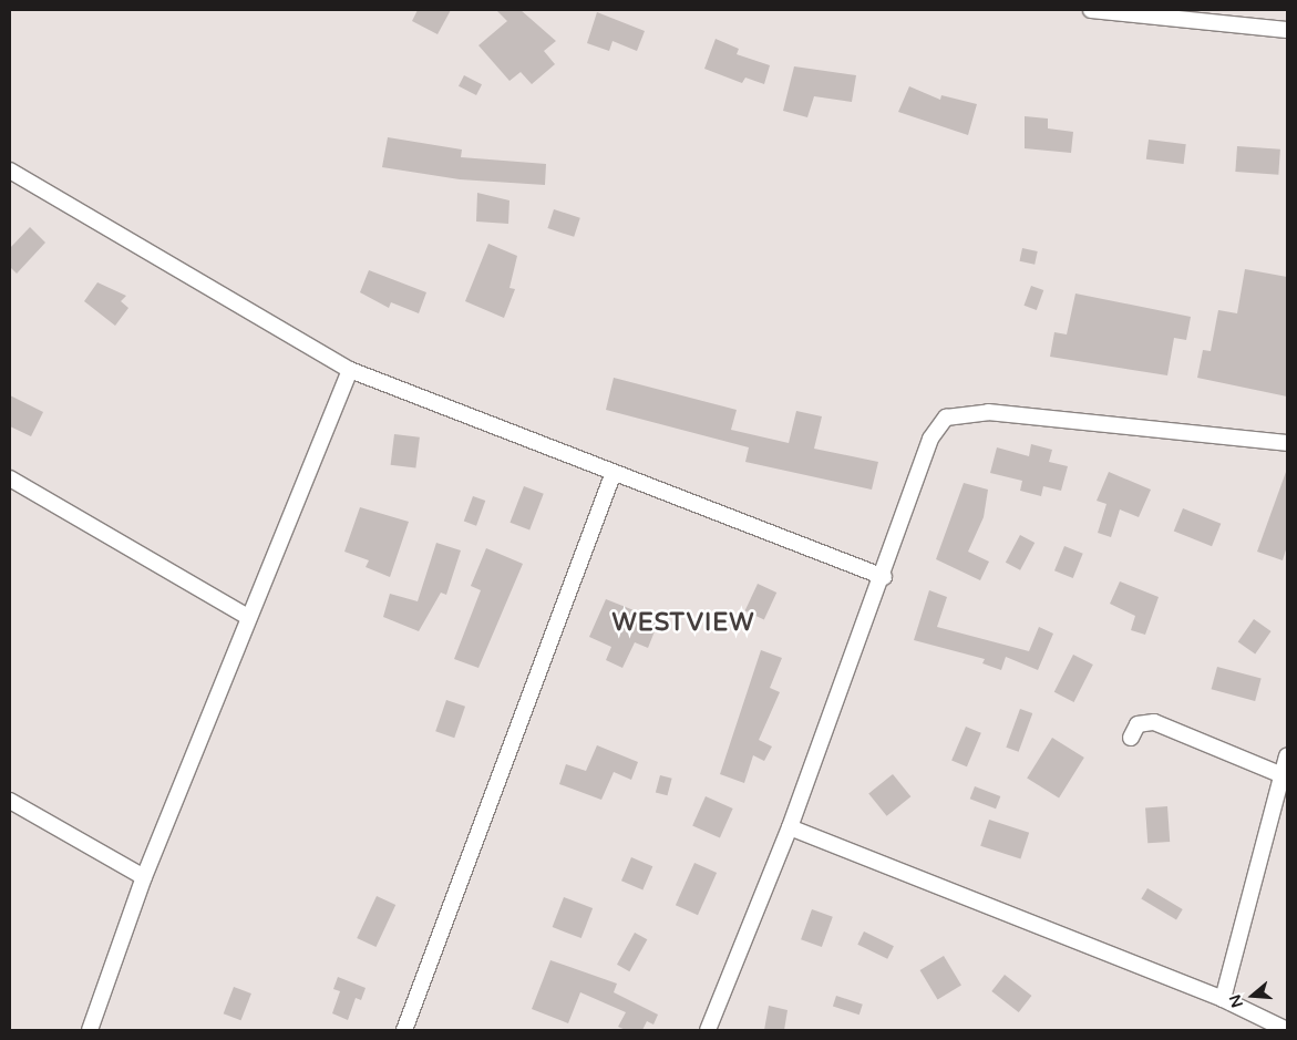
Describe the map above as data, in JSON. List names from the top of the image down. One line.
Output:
{"districts":["WESTVIEW"],"north":"left"}
